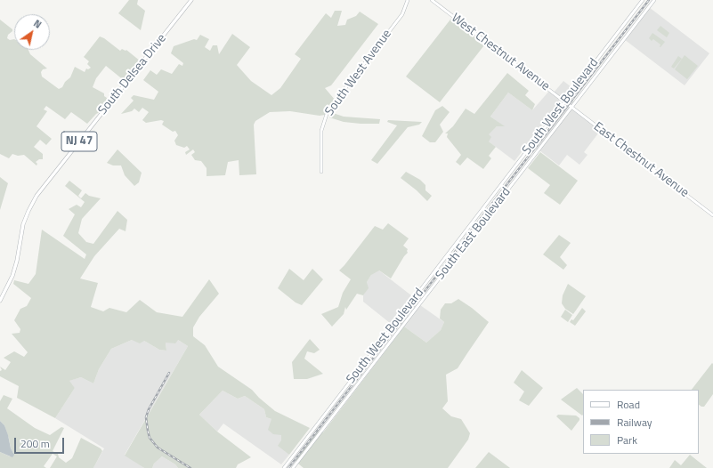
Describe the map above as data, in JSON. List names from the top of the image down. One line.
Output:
{"streets":{"main road":["West Chestnut Avenue","South West Avenue","South Delsea Drive","South West Boulevard","NJ 47","East Chestnut Avenue","South East Boulevard"]},"crossings":[["West Chestnut Avenue","South West Boulevard"],["West Chestnut Avenue","East Chestnut Avenue"],["East Chestnut Avenue","South East Boulevard"]],"legend":["Road","Railway","Park"],"scale_bar":"200 m","north":"top right"}
